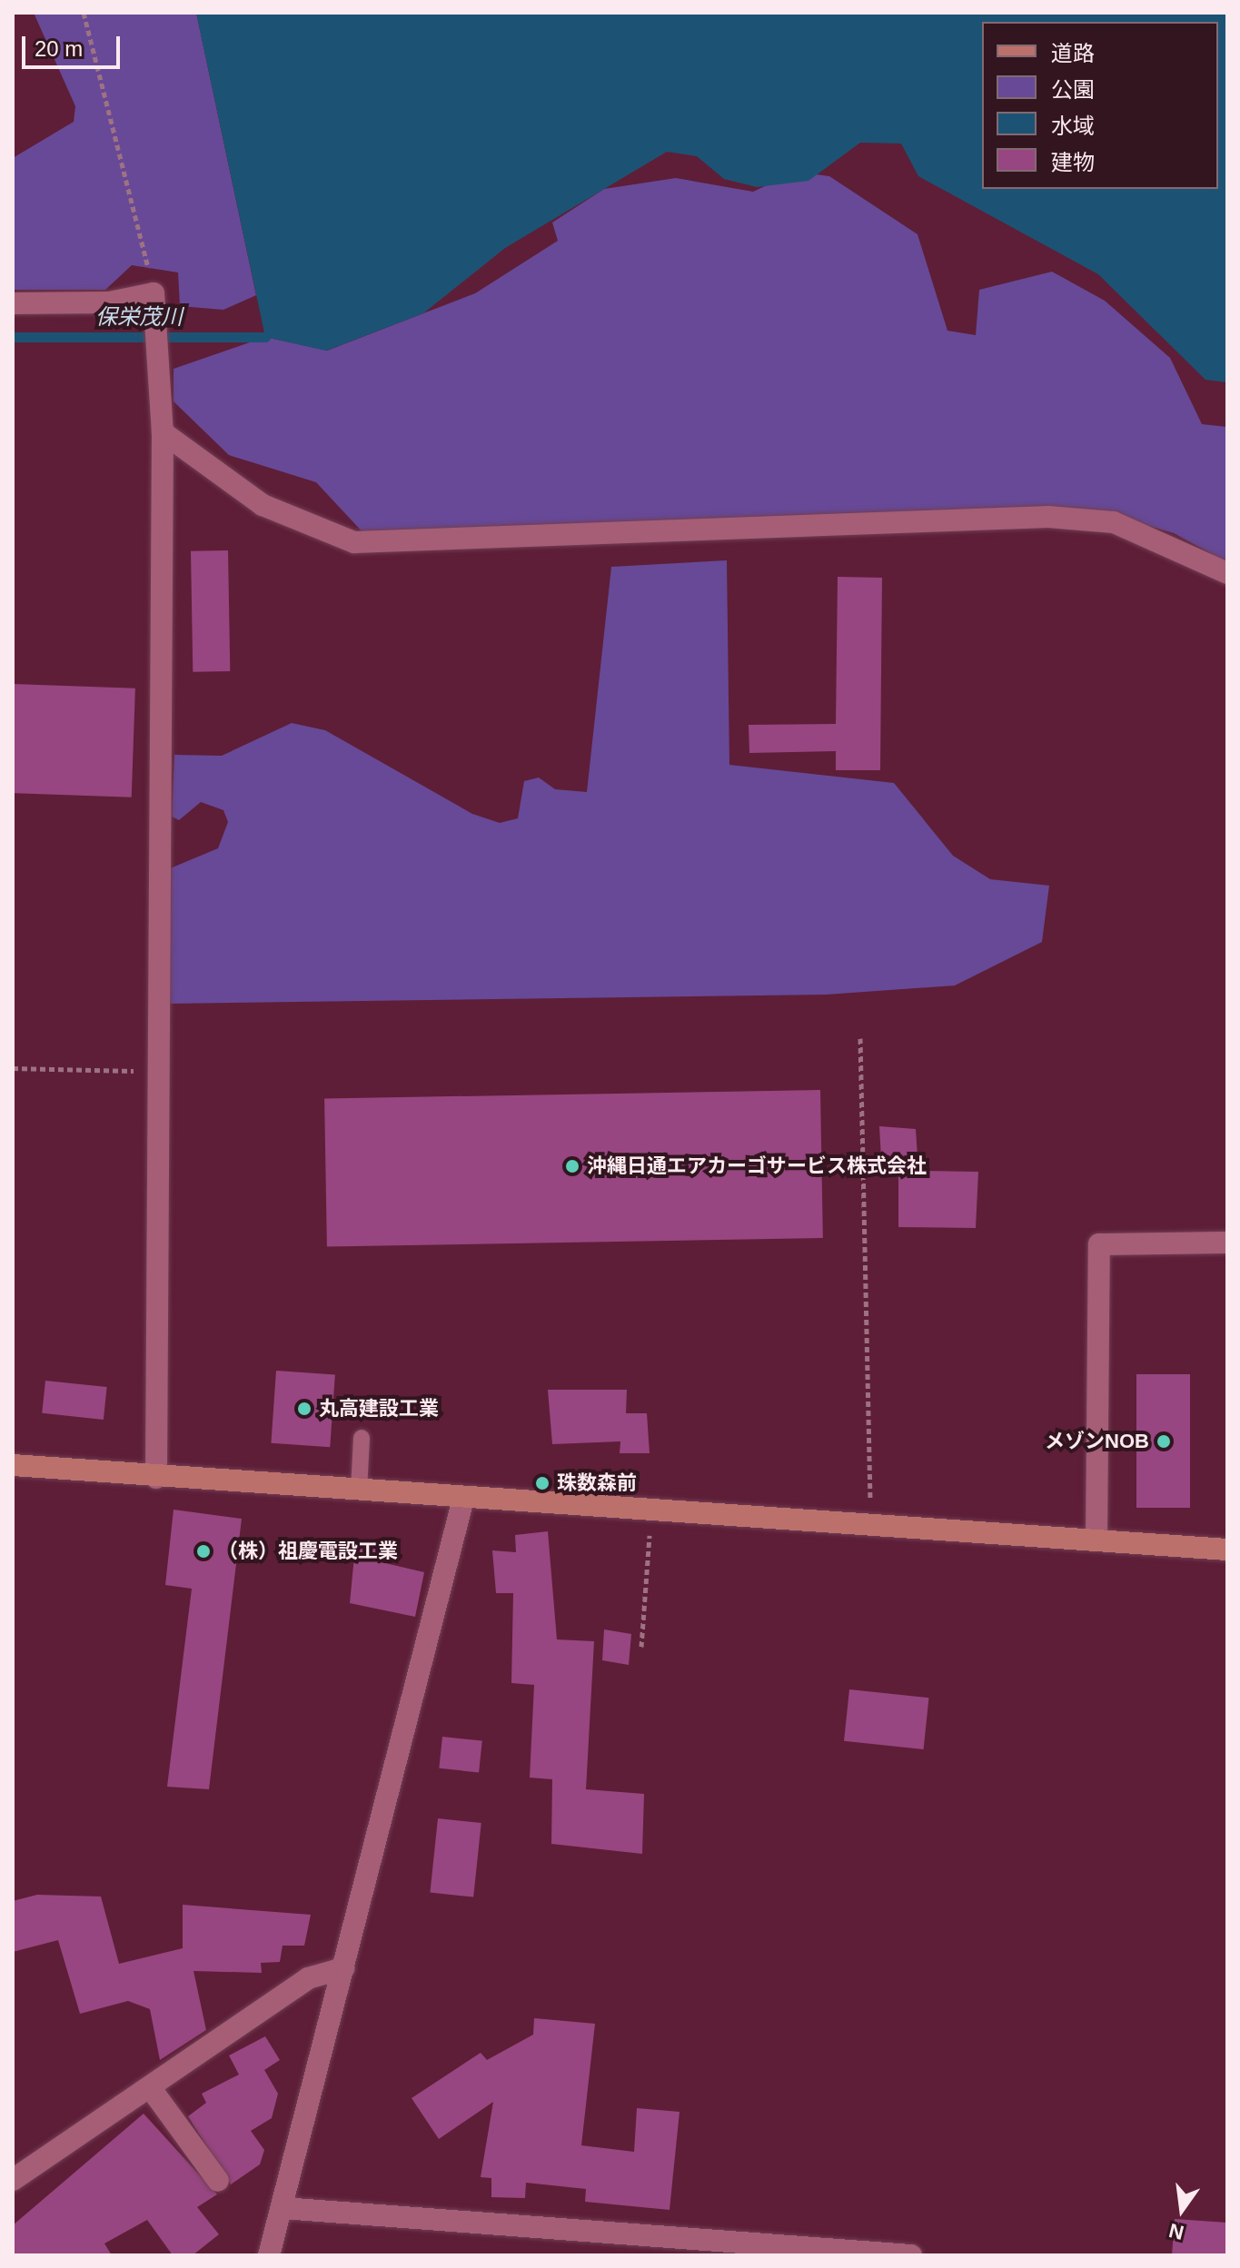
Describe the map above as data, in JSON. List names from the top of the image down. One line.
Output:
{"water":["保栄茂川"],"places":["沖縄日通エアカーゴサービス株式会社","丸高建設工業","メゾンNOB","珠数森前","（株）祖慶電設工業"],"legend":["道路","公園","水域","建物"],"scale_bar":"20 m","north":"bottom"}
